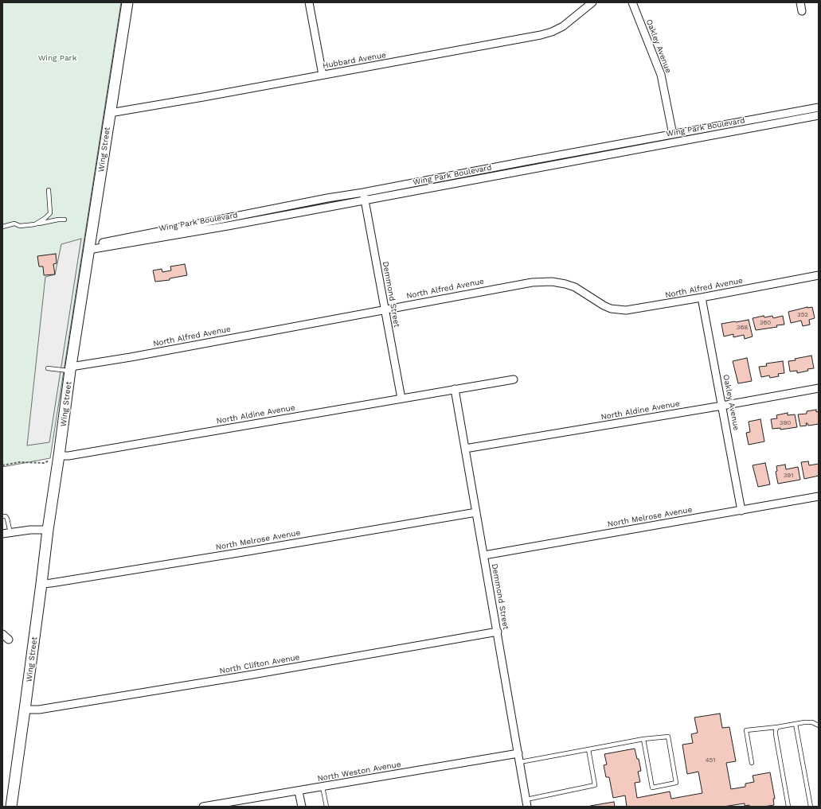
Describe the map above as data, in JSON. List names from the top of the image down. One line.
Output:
{"streets":{"street":["Oakley Avenue","Hubbard Avenue","Wing Park Boulevard","Wing Street","North Alfred Avenue","Demmond Street","North Aldine Avenue","North Melrose Avenue","North Clifton Avenue","North Weston Avenue"]},"crossings":[["Oakley Avenue","Wing Park Boulevard"],["Oakley Avenue","North Alfred Avenue"],["Oakley Avenue","North Aldine Avenue"],["Oakley Avenue","North Melrose Avenue"],["Hubbard Avenue","Wing Street"],["Wing Park Boulevard","Wing Street"],["Wing Park Boulevard","Demmond Street"],["Wing Street","North Alfred Avenue"],["Wing Street","North Aldine Avenue"],["Wing Street","North Melrose Avenue"],["Wing Street","North Clifton Avenue"],["North Alfred Avenue","Demmond Street"],["Demmond Street","North Aldine Avenue"],["Demmond Street","North Melrose Avenue"],["Demmond Street","North Clifton Avenue"],["Demmond Street","North Weston Avenue"]],"parks":["Wing Park"],"house_numbers":["352","360","368","390","391","451"]}
